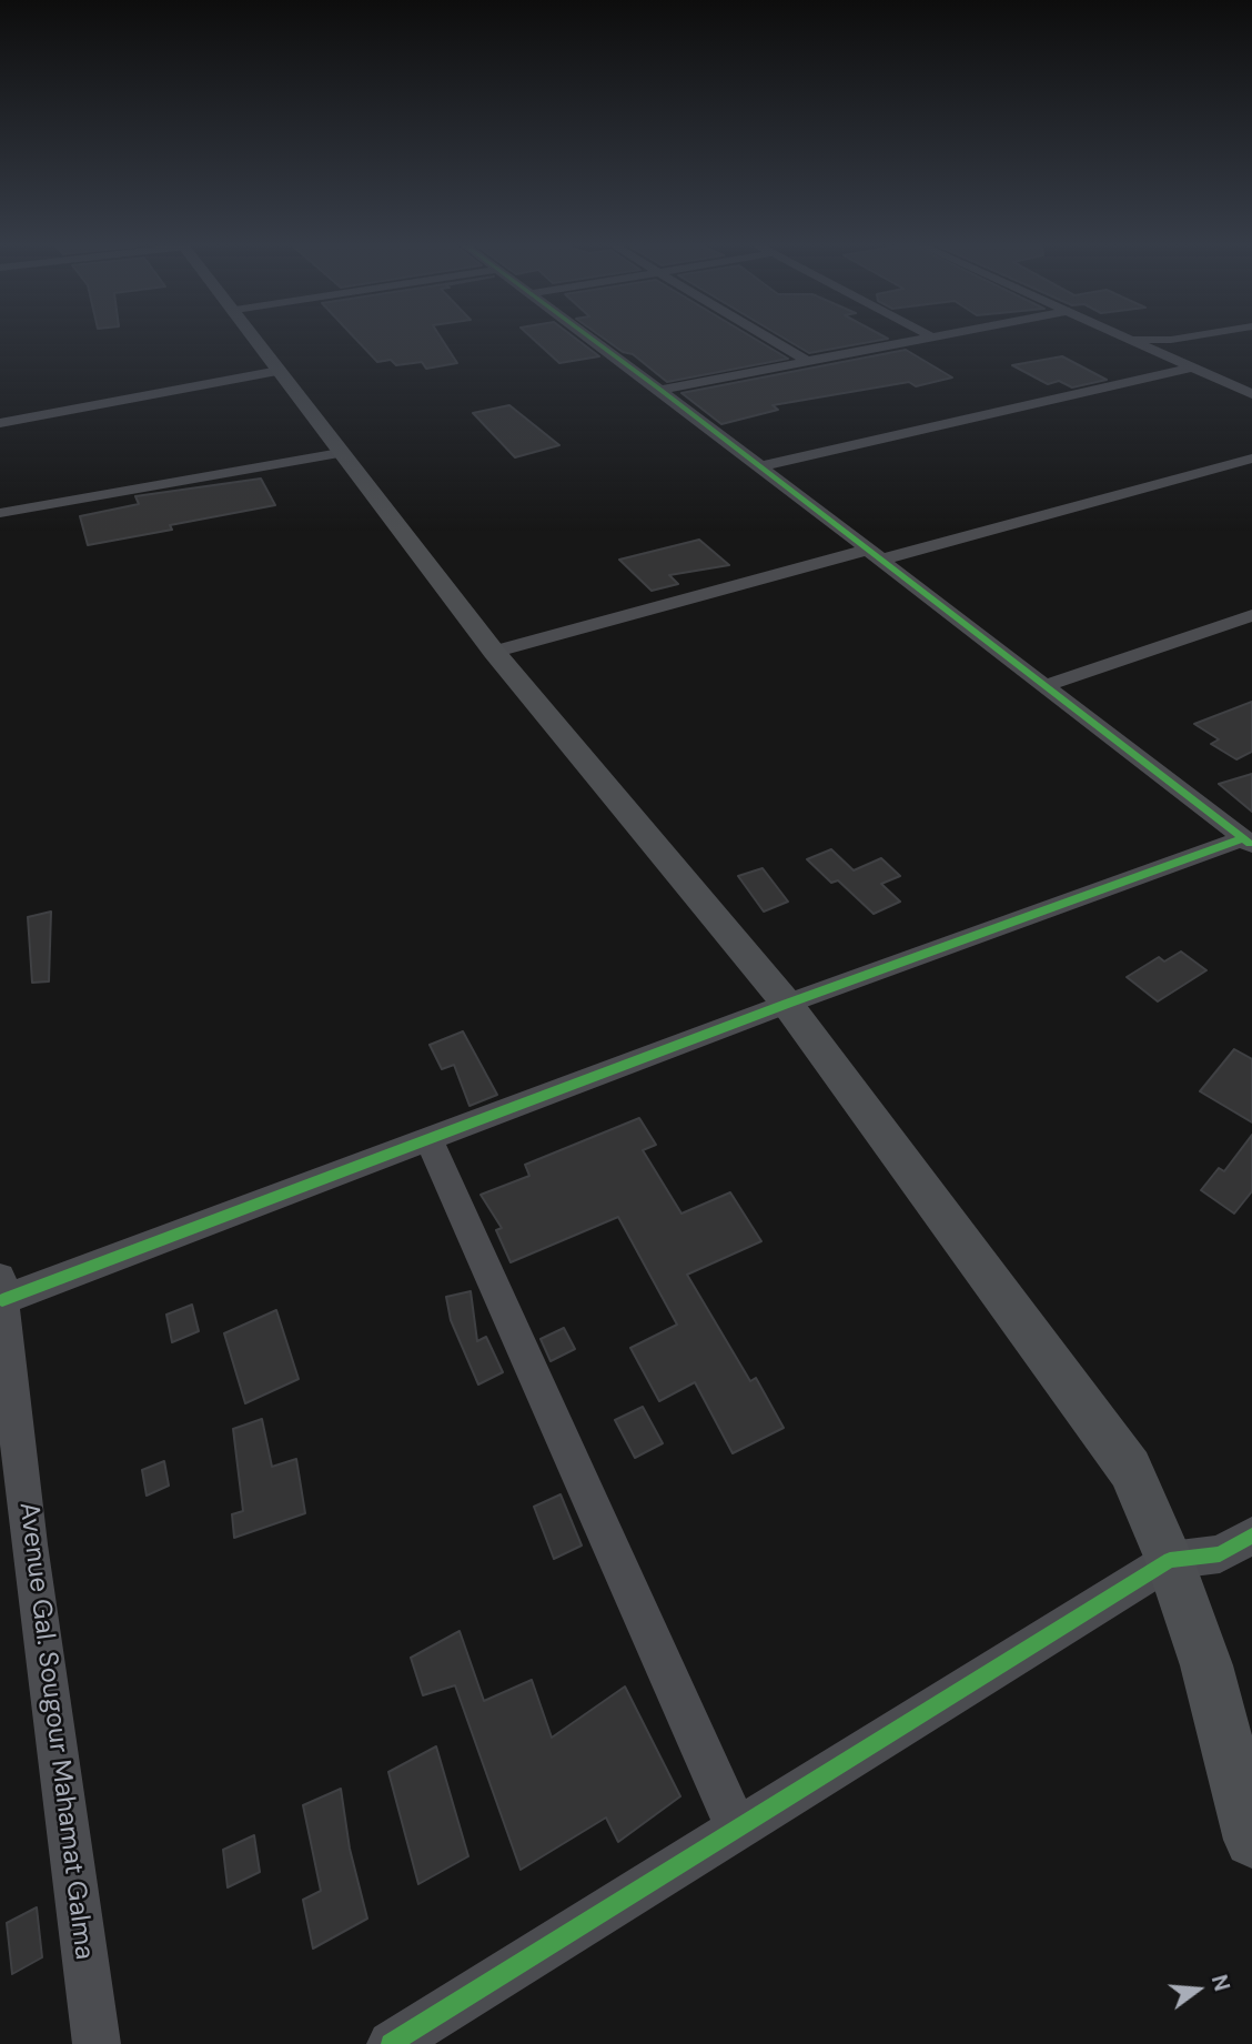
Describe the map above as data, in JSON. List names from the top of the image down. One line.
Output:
{"streets":{"street":["Avenue Gal. Sougour Mahamat Galma"]},"north":"right"}
